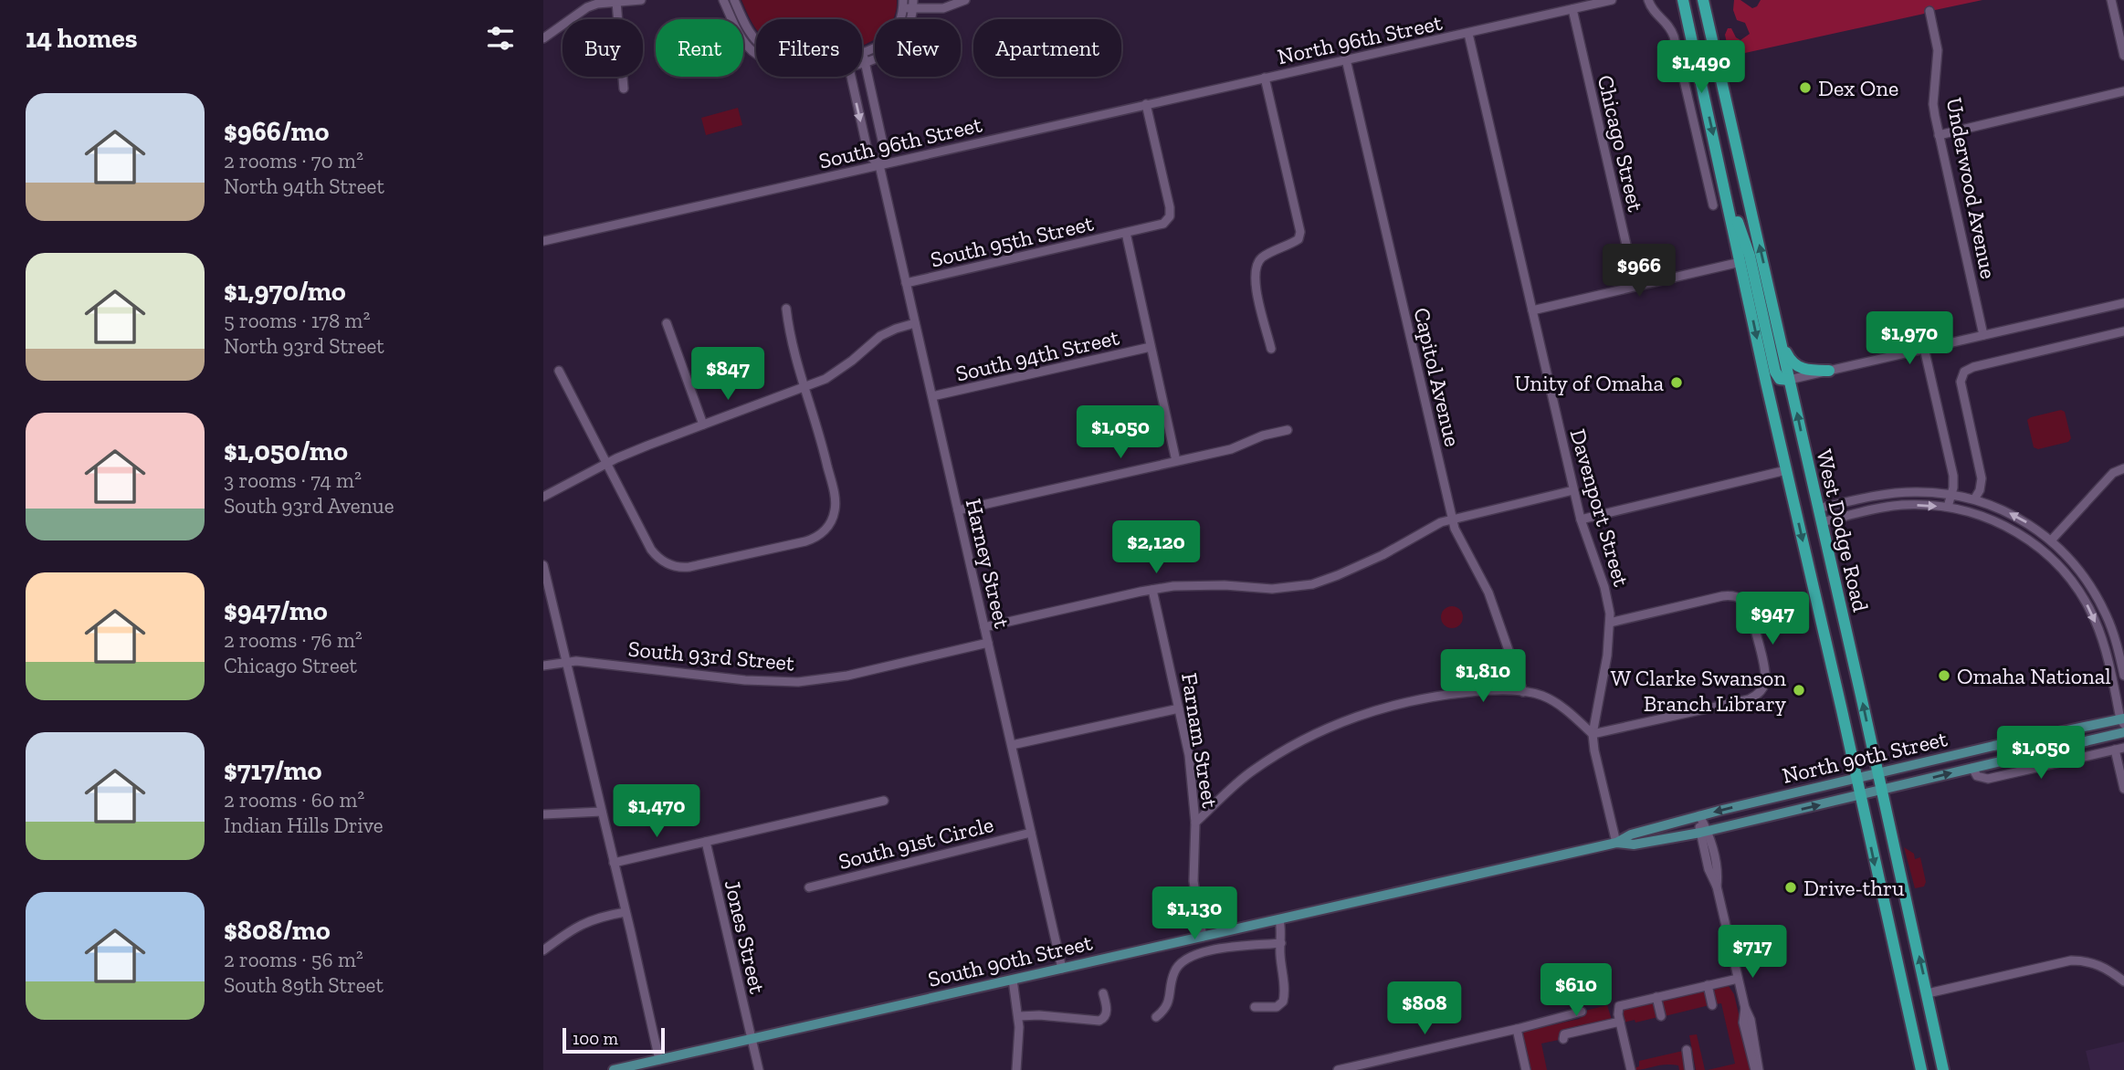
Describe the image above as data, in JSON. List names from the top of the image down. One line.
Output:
{"streets":{"highway":["West Dodge Road"],"main road":["North 90th Street","South 90th Street"],"street":["North 96th Street","South 96th Street","Chicago Street","Underwood Avenue","South 95th Street","South 94th Street","Capitol Avenue","Davenport Street","Harney Street","South 93rd Street","Farnam Street","South 91st Circle","Jones Street"]},"crossings":[["North 96th Street","South 96th Street"],["North 96th Street","Chicago Street"],["North 96th Street","Capitol Avenue"],["North 96th Street","Davenport Street"],["South 96th Street","South 95th Street"],["South 96th Street","Harney Street"],["South 95th Street","Harney Street"],["South 94th Street","Harney Street"],["Davenport Street","North 90th Street"],["West Dodge Road","North 90th Street"],["Harney Street","South 93rd Street"],["Harney Street","South 91st Circle"],["Harney Street","South 90th Street"],["Farnam Street","South 90th Street"],["North 90th Street","South 90th Street"],["Jones Street","South 90th Street"]],"places":["Dex One","Unity of Omaha","Omaha National","W Clarke Swanson Branch Library","Drive-thru"],"scale_bar":"100 m","page":{"heading":"14 homes","chip":["Buy","Rent","Filters","New","Apartment"],"price":["$1,490","$966","$1,970","$847","$1,050","$2,120","$947","$1,810","$1,050","$1,470","$1,130","$717","$610","$808"],"list":[{"name":"$966/mo","note":"2 rooms · 70 m² · North 94th Street"},{"name":"$1,970/mo","note":"5 rooms · 178 m² · North 93rd Street"},{"name":"$1,050/mo","note":"3 rooms · 74 m² · South 93rd Avenue"},{"name":"$947/mo","note":"2 rooms · 76 m² · Chicago Street"},{"name":"$717/mo","note":"2 rooms · 60 m² · Indian Hills Drive"},{"name":"$808/mo","note":"2 rooms · 56 m² · South 89th Street"}],"scale":"100 m"}}
